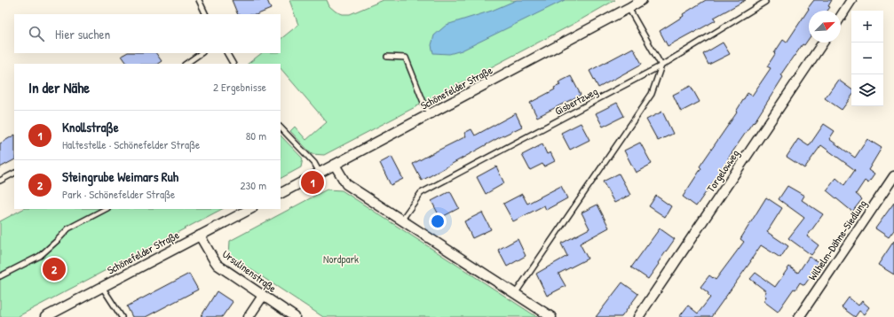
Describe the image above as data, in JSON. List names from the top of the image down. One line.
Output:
{"streets":{"street":["Schönefelder Straße","Torgelowweg","Wilhelm-Dähne-Siedlung","Ursulinenstraße"],"lane":["Gisbertzweg"]},"crossings":[["Schönefelder Straße","Ursulinenstraße"]],"parks":["Nordpark"],"north":"top right","page":{"map_buttons":["+","−"],"search":"Hier suchen","heading":["In der Nähe","2 Ergebnisse"],"list":[{"mark":"1","name":"Knollstraße","note":"Haltestelle · Schönefelder Straße","value":"80 m"},{"mark":"2","name":"Steingrube Weimars Ruh","note":"Park · Schönefelder Straße","value":"230 m"}],"pins":["1","2"]}}
